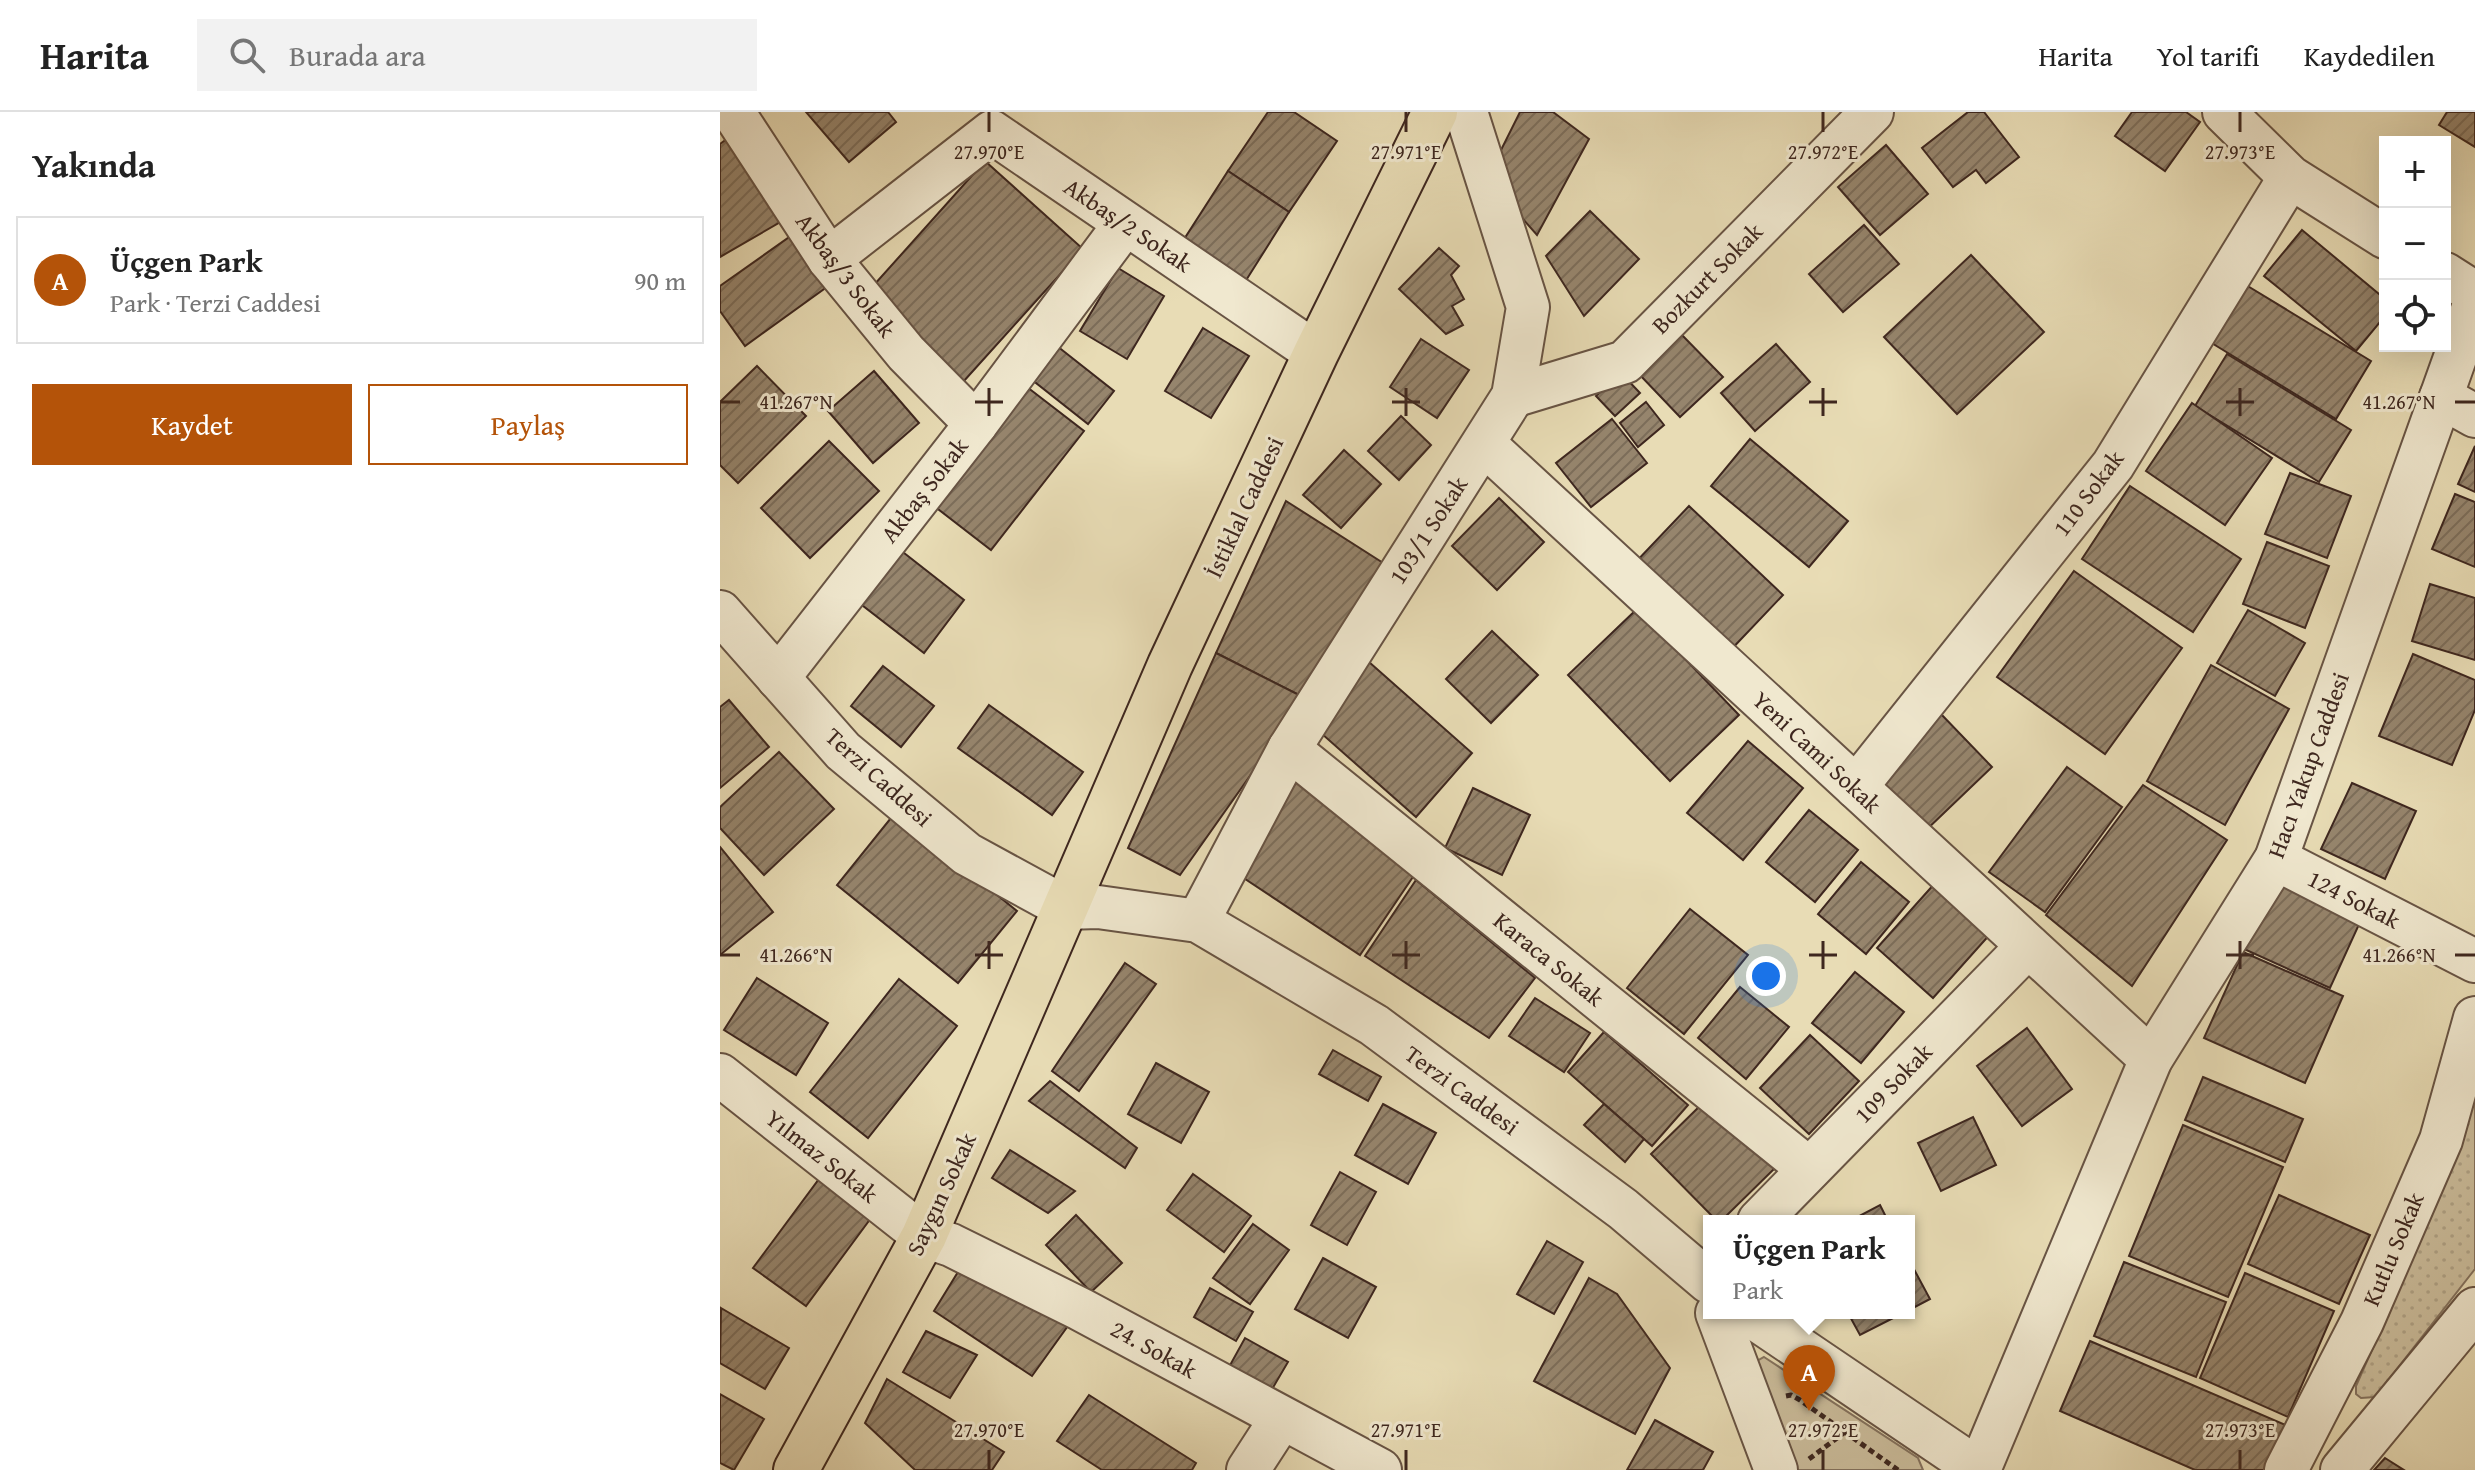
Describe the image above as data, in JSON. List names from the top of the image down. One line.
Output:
{"streets":{"main road":["İstiklal Caddesi","Saygın Sokak"],"street":["Akbaş/2 Sokak","Akbaş/3 Sokak","Bozkurt Sokak","Akbaş Sokak","110 Sokak","103/1 Sokak","Yeni Cami Sokak","Hacı Yakup Caddesi","Terzi Caddesi","124 Sokak","Karaca Sokak","109 Sokak","Yılmaz Sokak","Kutlu Sokak","24. Sokak"]},"crossings":[["Akbaş/2 Sokak","Akbaş/3 Sokak"],["Akbaş/2 Sokak","Akbaş Sokak"],["Akbaş/2 Sokak","İstiklal Caddesi"],["Akbaş/3 Sokak","Akbaş Sokak"],["Bozkurt Sokak","103/1 Sokak"],["Akbaş Sokak","Terzi Caddesi"],["110 Sokak","Yeni Cami Sokak"],["İstiklal Caddesi","Terzi Caddesi"],["İstiklal Caddesi","Saygın Sokak"],["103/1 Sokak","Yeni Cami Sokak"],["103/1 Sokak","Terzi Caddesi"],["103/1 Sokak","Karaca Sokak"],["Yeni Cami Sokak","Hacı Yakup Caddesi"],["Yeni Cami Sokak","109 Sokak"],["Hacı Yakup Caddesi","124 Sokak"],["Terzi Caddesi","Saygın Sokak"],["Karaca Sokak","109 Sokak"],["Yılmaz Sokak","Saygın Sokak"],["Yılmaz Sokak","24. Sokak"],["Saygın Sokak","24. Sokak"]],"page":{"header":"Harita","search":"Burada ara","nav":["Harita","Yol tarifi","Kaydedilen"],"heading":"Yakında","map_buttons":["+","−"],"list":[{"mark":"A","name":"Üçgen Park","note":"Park · Terzi Caddesi","value":"90 m"}],"buttons":["Kaydet","Paylaş"],"popup":["Üçgen Park","Park"],"pins":"A"},"coordinates":["27.970°E","27.971°E","27.972°E","27.973°E","41.267°N","41.266°N"]}
